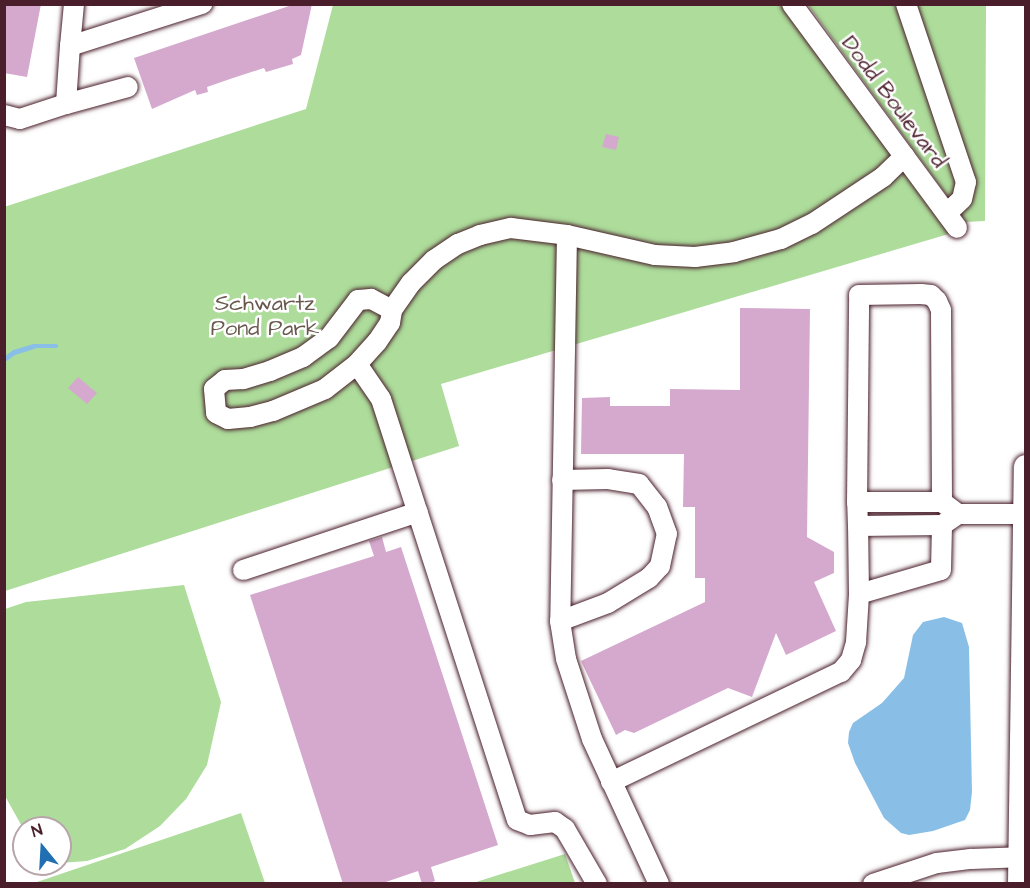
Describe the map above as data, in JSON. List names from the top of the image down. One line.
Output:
{"streets":{"street":["Dodd Boulevard"]},"parks":["Schwartz Pond Park"],"north":"top"}
